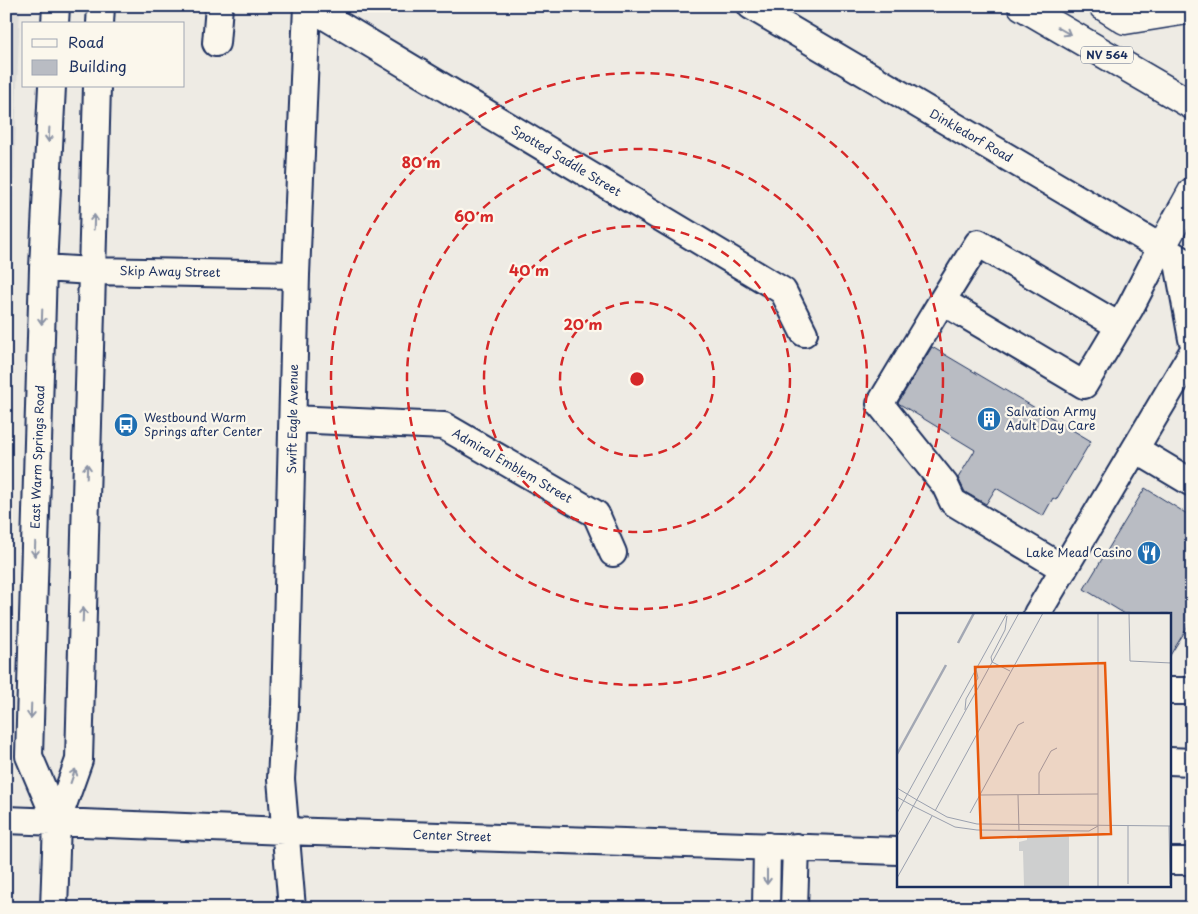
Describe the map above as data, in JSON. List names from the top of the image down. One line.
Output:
{"streets":{"main road":["NV 564"],"street":["Dinkledorf Road","Spotted Saddle Street","Skip Away Street","Swift Eagle Avenue","East Warm Springs Road","Admiral Emblem Street","Center Street"]},"crossings":[["Spotted Saddle Street","Swift Eagle Avenue"],["Skip Away Street","Swift Eagle Avenue"],["Skip Away Street","East Warm Springs Road"],["Swift Eagle Avenue","Admiral Emblem Street"],["Swift Eagle Avenue","Center Street"],["East Warm Springs Road","Center Street"]],"places":{"building":["Salvation Army Adult Day Care"],"bus stop":["Westbound Warm Springs after Center"],"restaurant":["Lake Mead Casino"]},"legend":["Road","Building"],"rings":["80 m","60 m","40 m","20 m"]}
